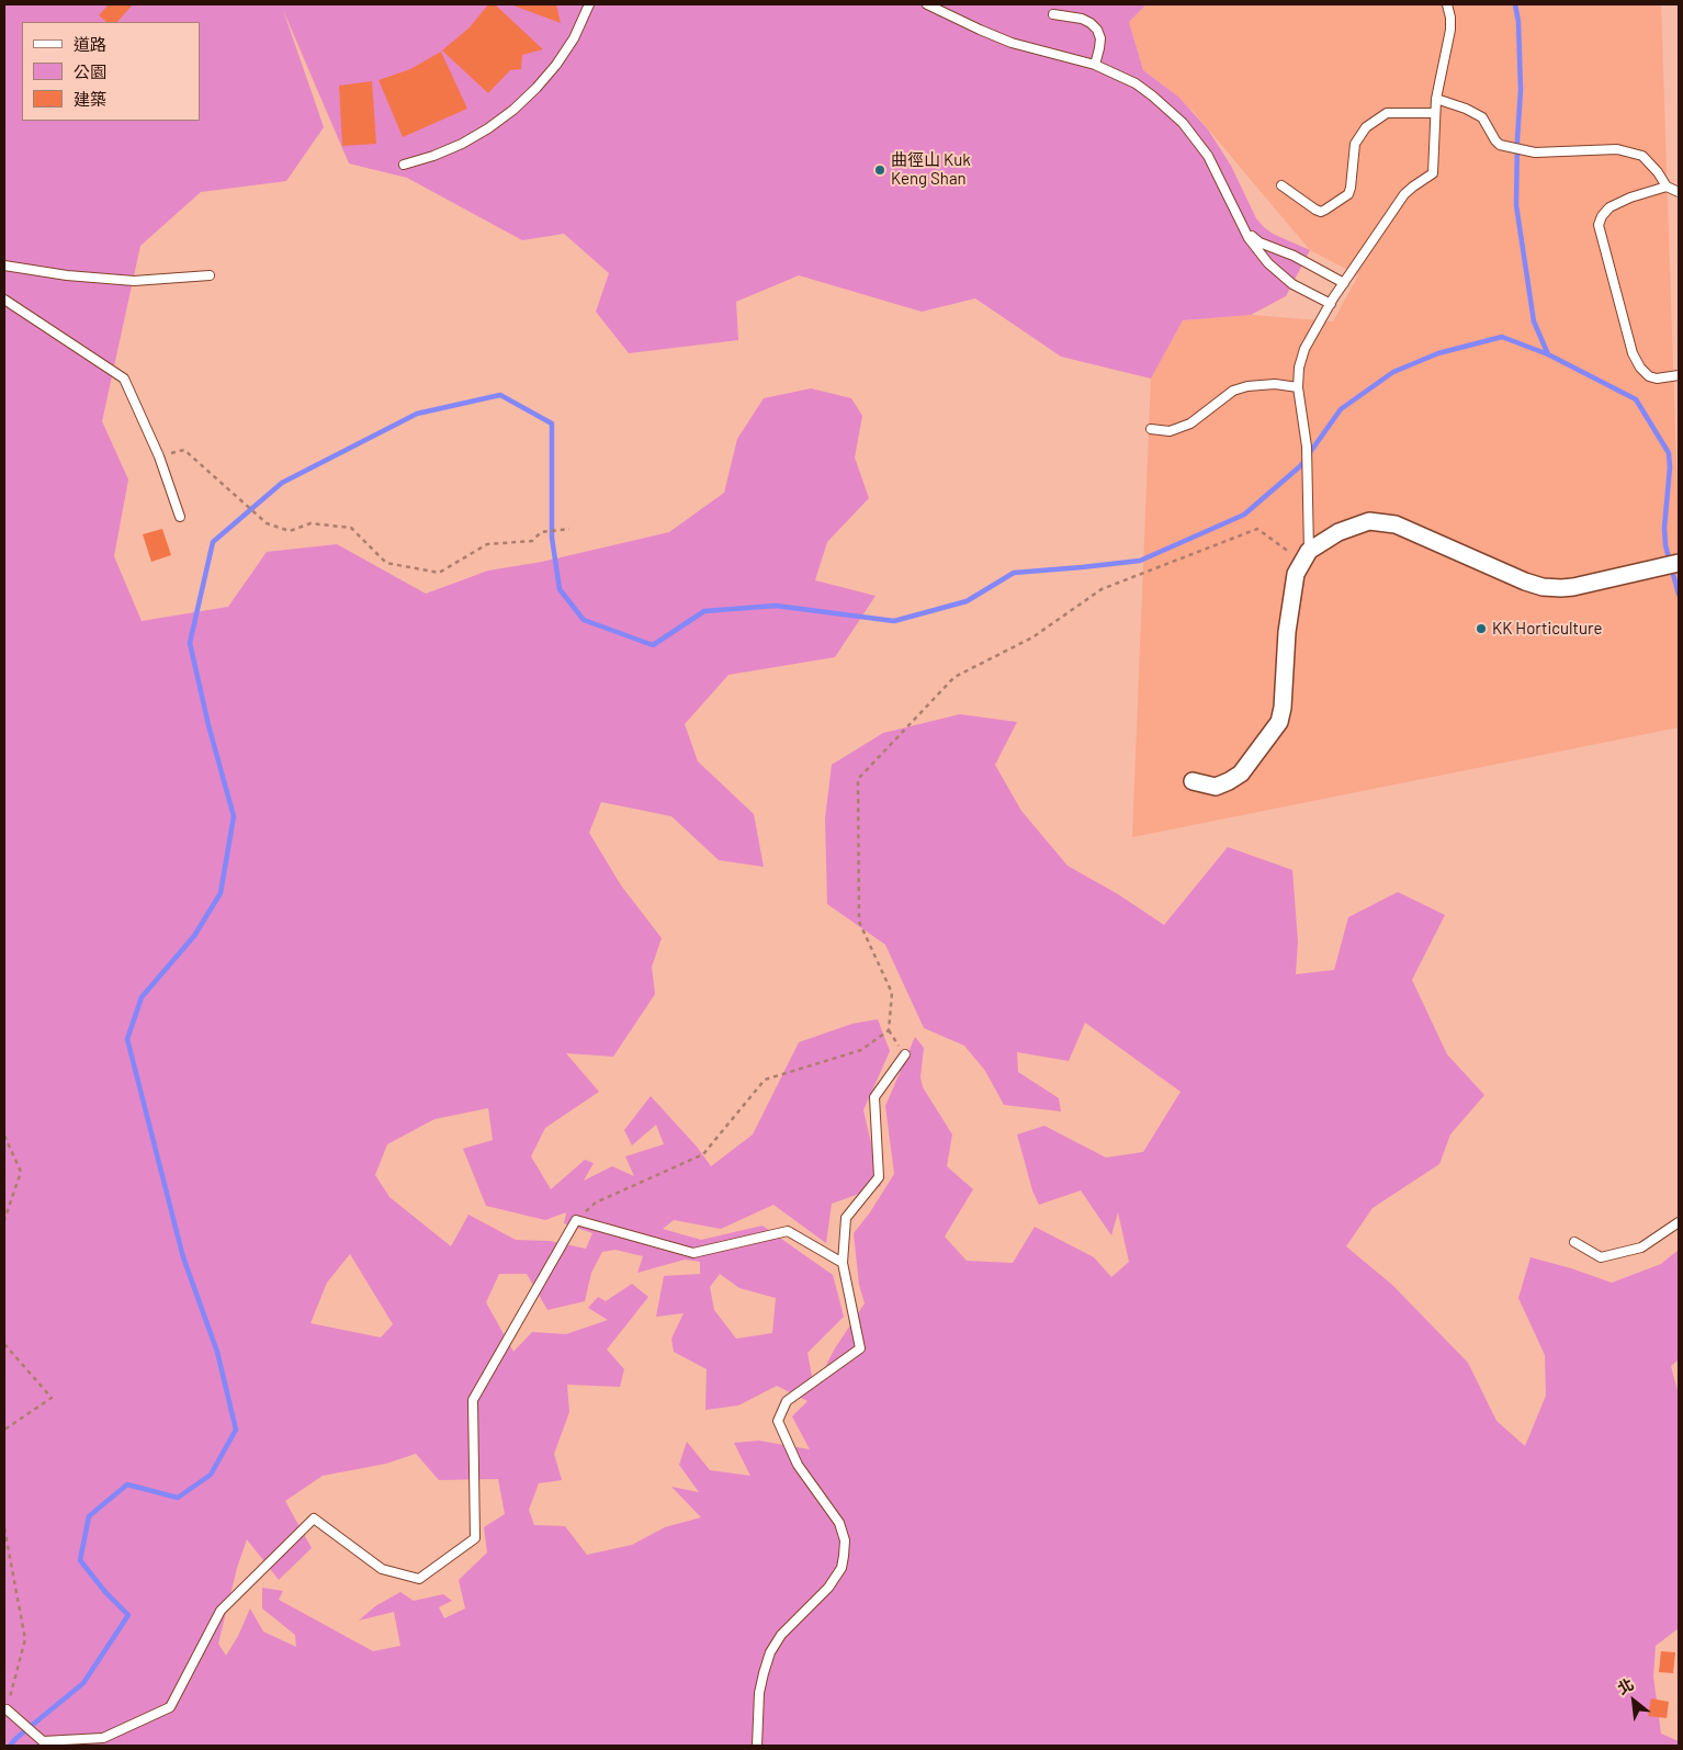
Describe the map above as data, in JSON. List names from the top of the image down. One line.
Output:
{"places":["曲徑山 Kuk Keng Shan","KK Horticulture"],"legend":["道路","公園","建築"],"north":"top left"}
